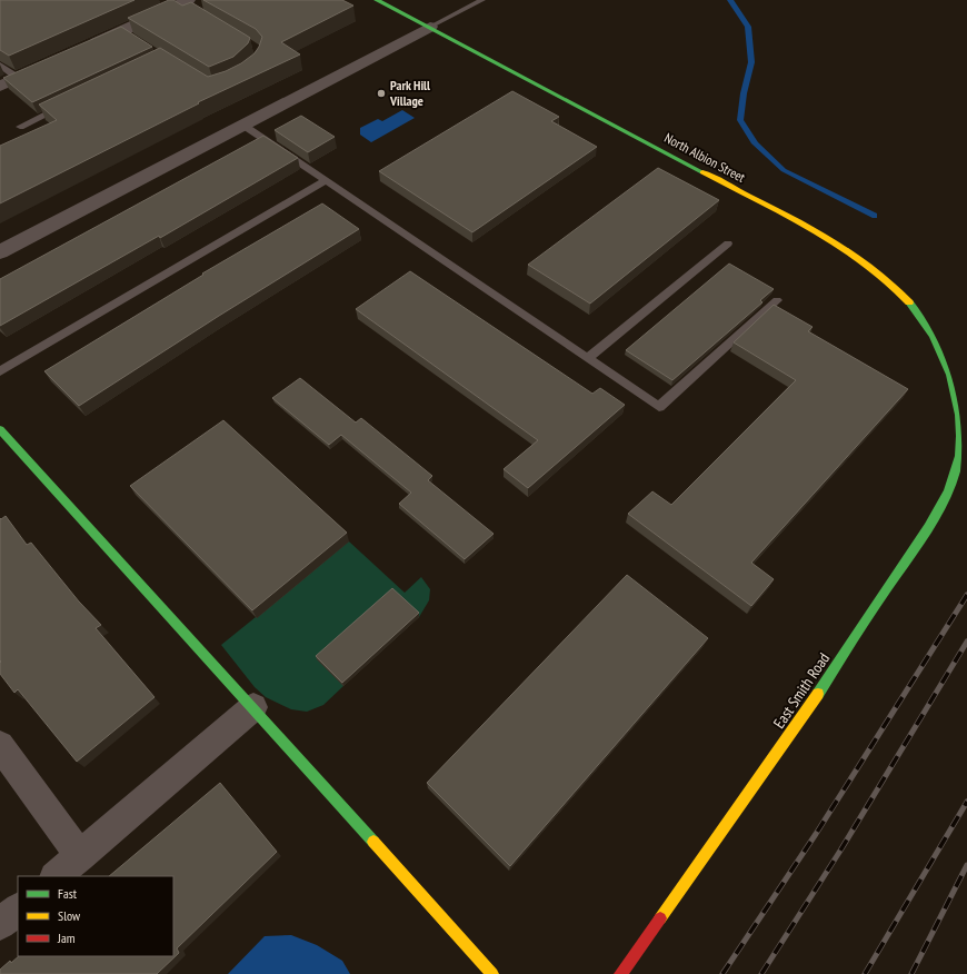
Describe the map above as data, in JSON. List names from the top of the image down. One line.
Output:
{"streets":{"street":["North Albion Street","East Smith Road"]},"crossings":[["North Albion Street","East Smith Road"]],"places":["Park Hill Village"],"legend":["Fast","Slow","Jam"]}
